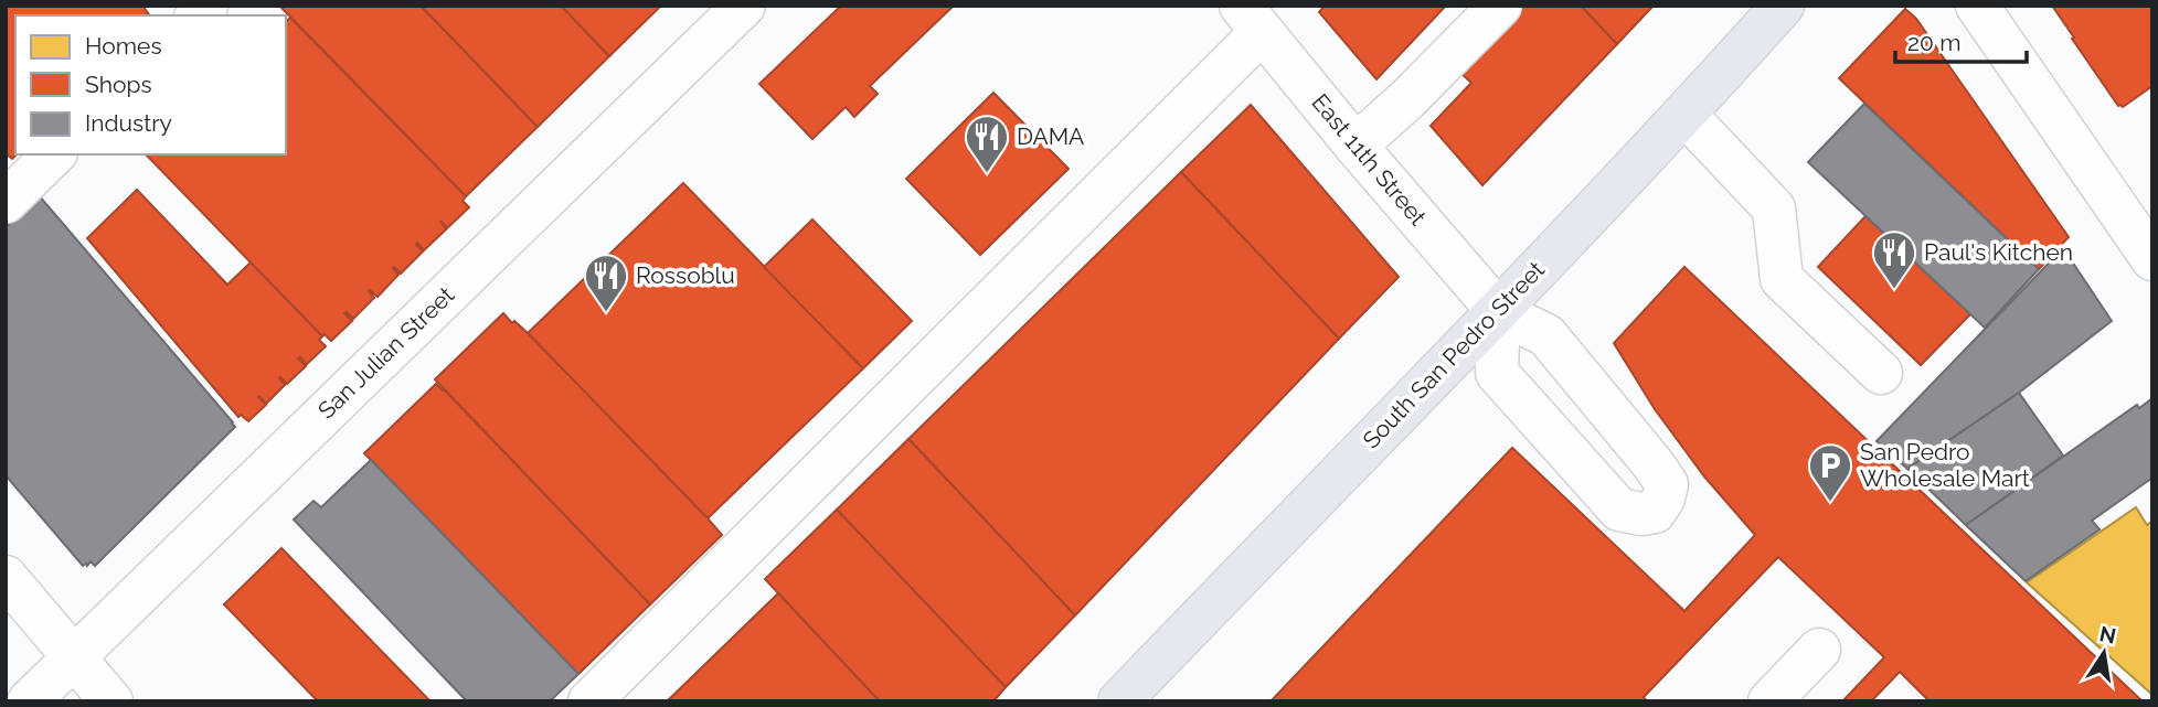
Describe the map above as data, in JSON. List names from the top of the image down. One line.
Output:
{"streets":{"main road":["South San Pedro Street"],"street":["East 11th Street","San Julian Street"]},"crossings":[["East 11th Street","South San Pedro Street"]],"places":{"restaurant":["DAMA","Paul's Kitchen","Rossoblu"],"parking":["San Pedro Wholesale Mart"]},"legend":["Homes","Shops","Industry"],"scale_bar":"20 m","north":"top"}
